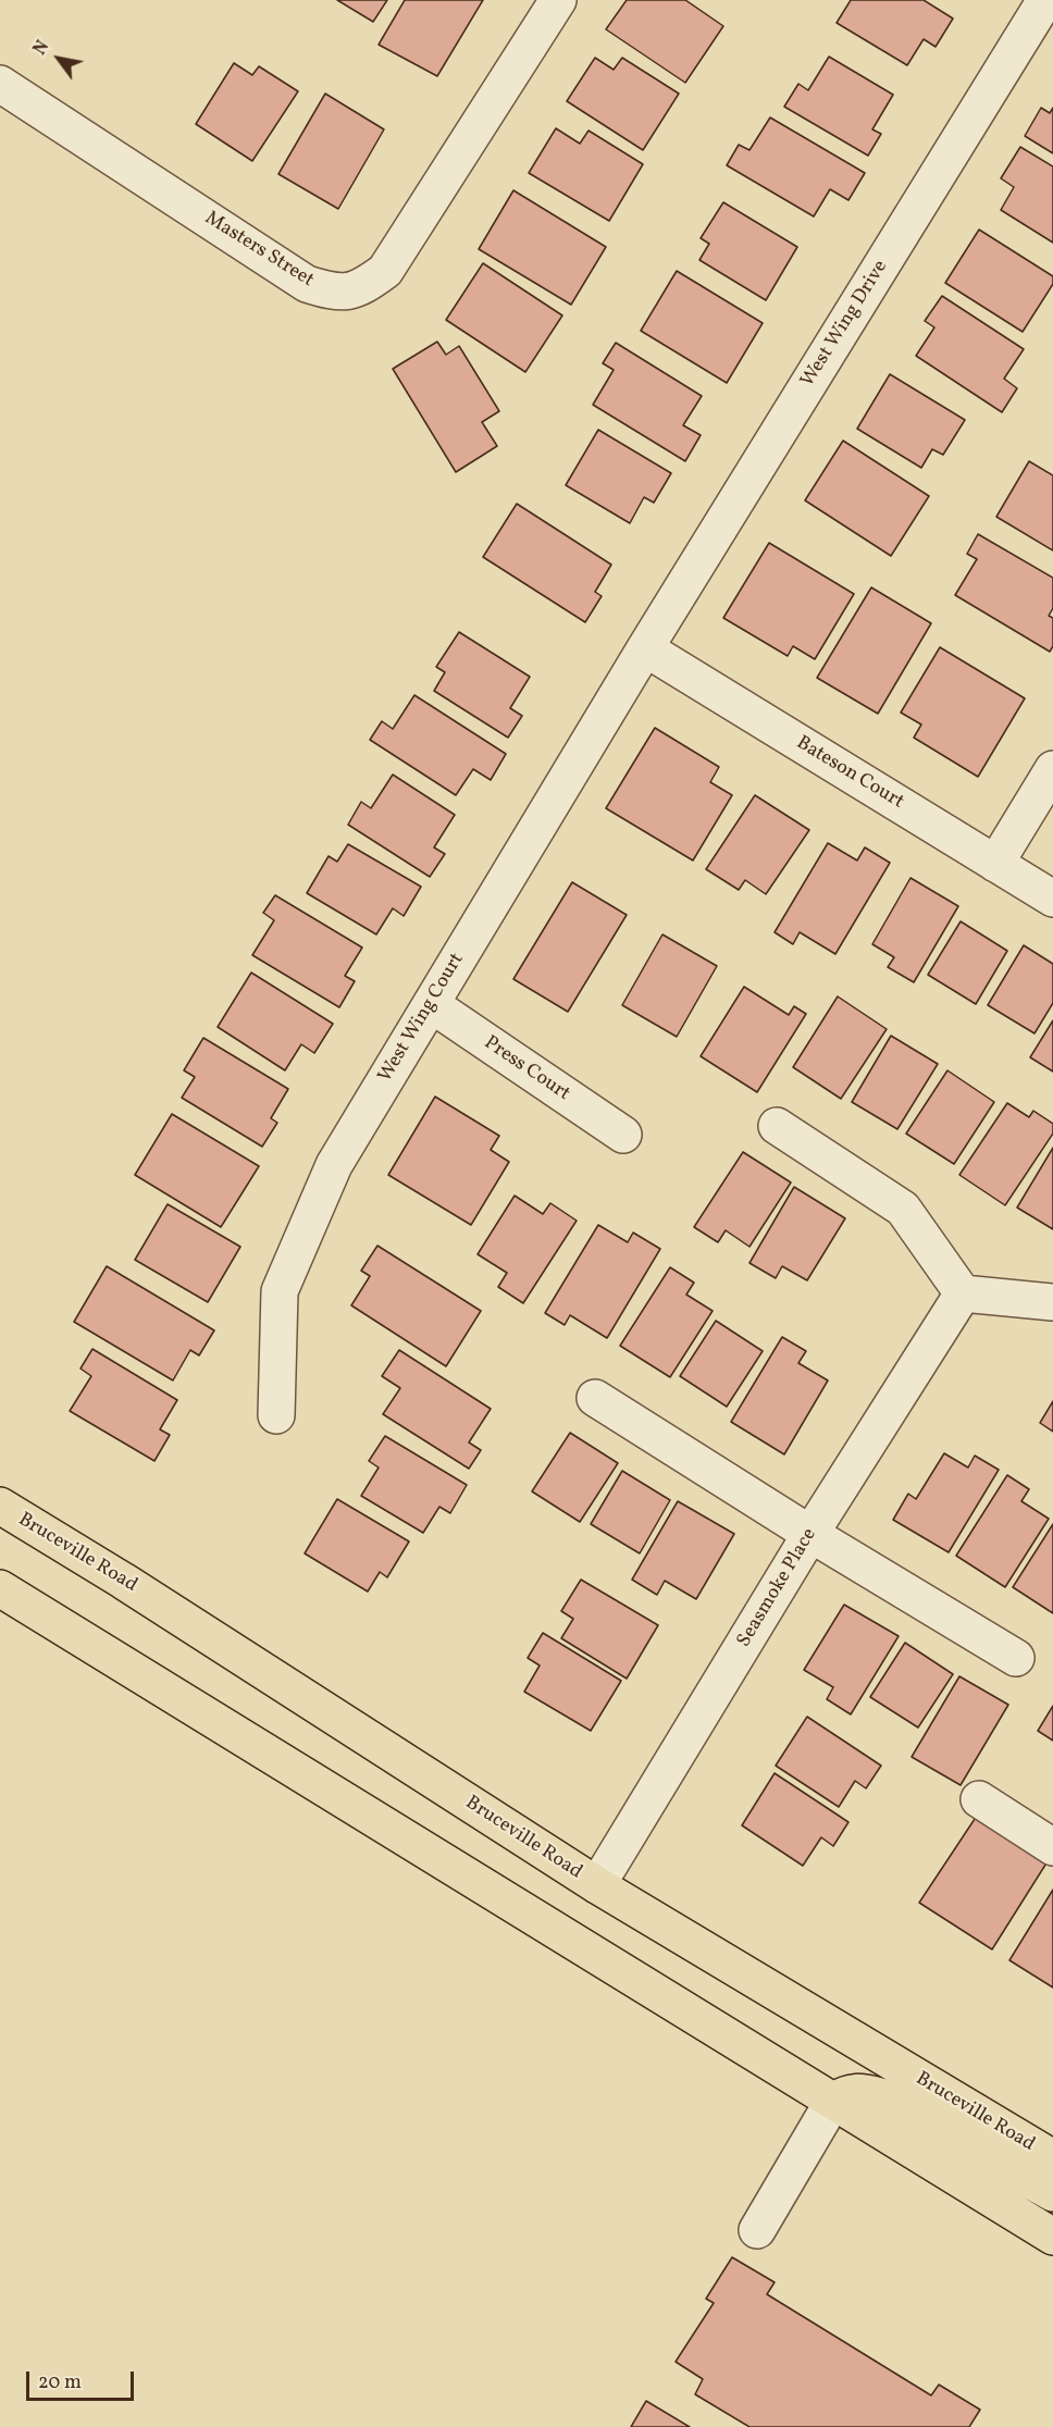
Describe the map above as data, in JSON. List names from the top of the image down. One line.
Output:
{"streets":{"main road":["Bruceville Road"],"street":["Masters Street","West Wing Drive","Bateson Court","West Wing Court","Press Court","Seasmoke Place"]},"crossings":[["West Wing Drive","Bateson Court"],["West Wing Drive","West Wing Court"],["Bateson Court","West Wing Court"],["West Wing Court","Press Court"],["Bruceville Road","Seasmoke Place"]],"scale_bar":"20 m","north":"top left"}
